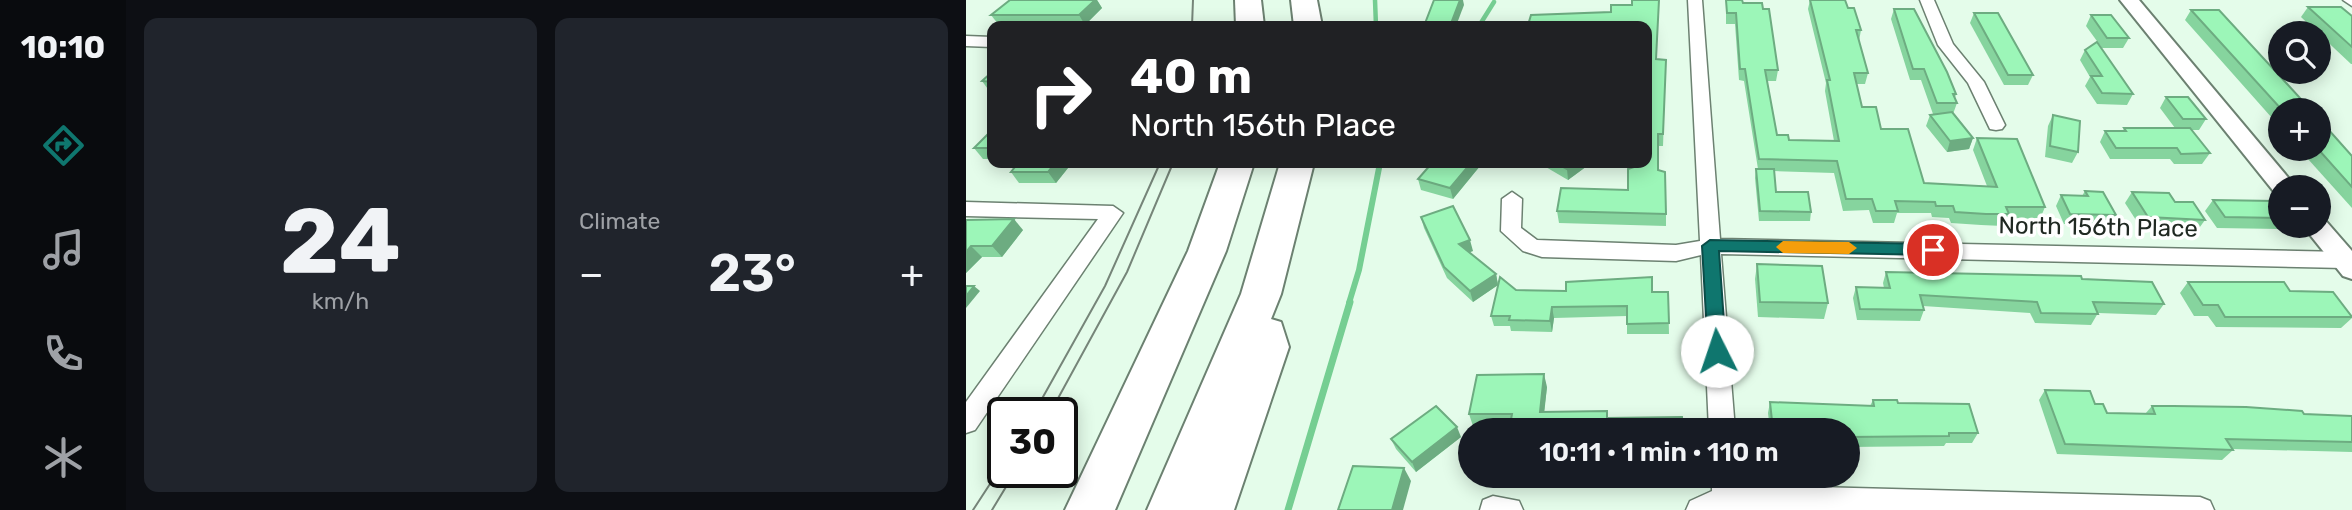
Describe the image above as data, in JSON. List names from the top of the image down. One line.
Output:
{"streets":{"street":["North 156th Place"]},"page":{"tabs":"10:10","tile":[["24","km/h"],"Climate"],"map_buttons":["+","−"],"turn":["40 m","North 156th Place"],"heat":["−","23°","+"],"limit":"30","trip":"10:11 · 1 min · 110 m"}}
